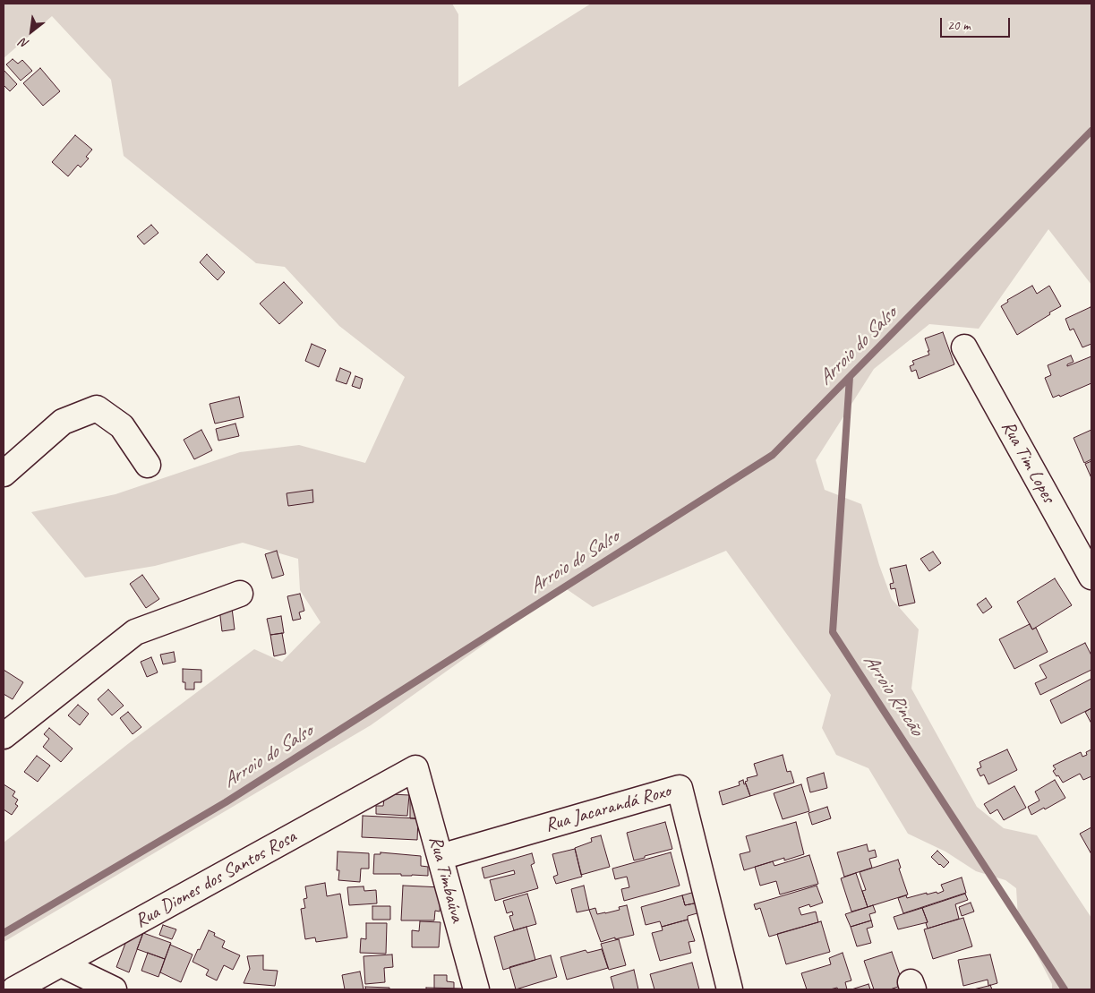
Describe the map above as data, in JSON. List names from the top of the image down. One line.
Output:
{"streets":{"street":["Rua Tim Lopes","Rua Jacarandá Roxo","Rua Diones dos Santos Rosa","Rua Timbaúva"]},"crossings":[["Rua Jacarandá Roxo","Rua Timbaúva"],["Rua Diones dos Santos Rosa","Rua Timbaúva"]],"water":["Arroio do Salso","Arroio Rincão"],"scale_bar":"20 m","north":"bottom left"}
